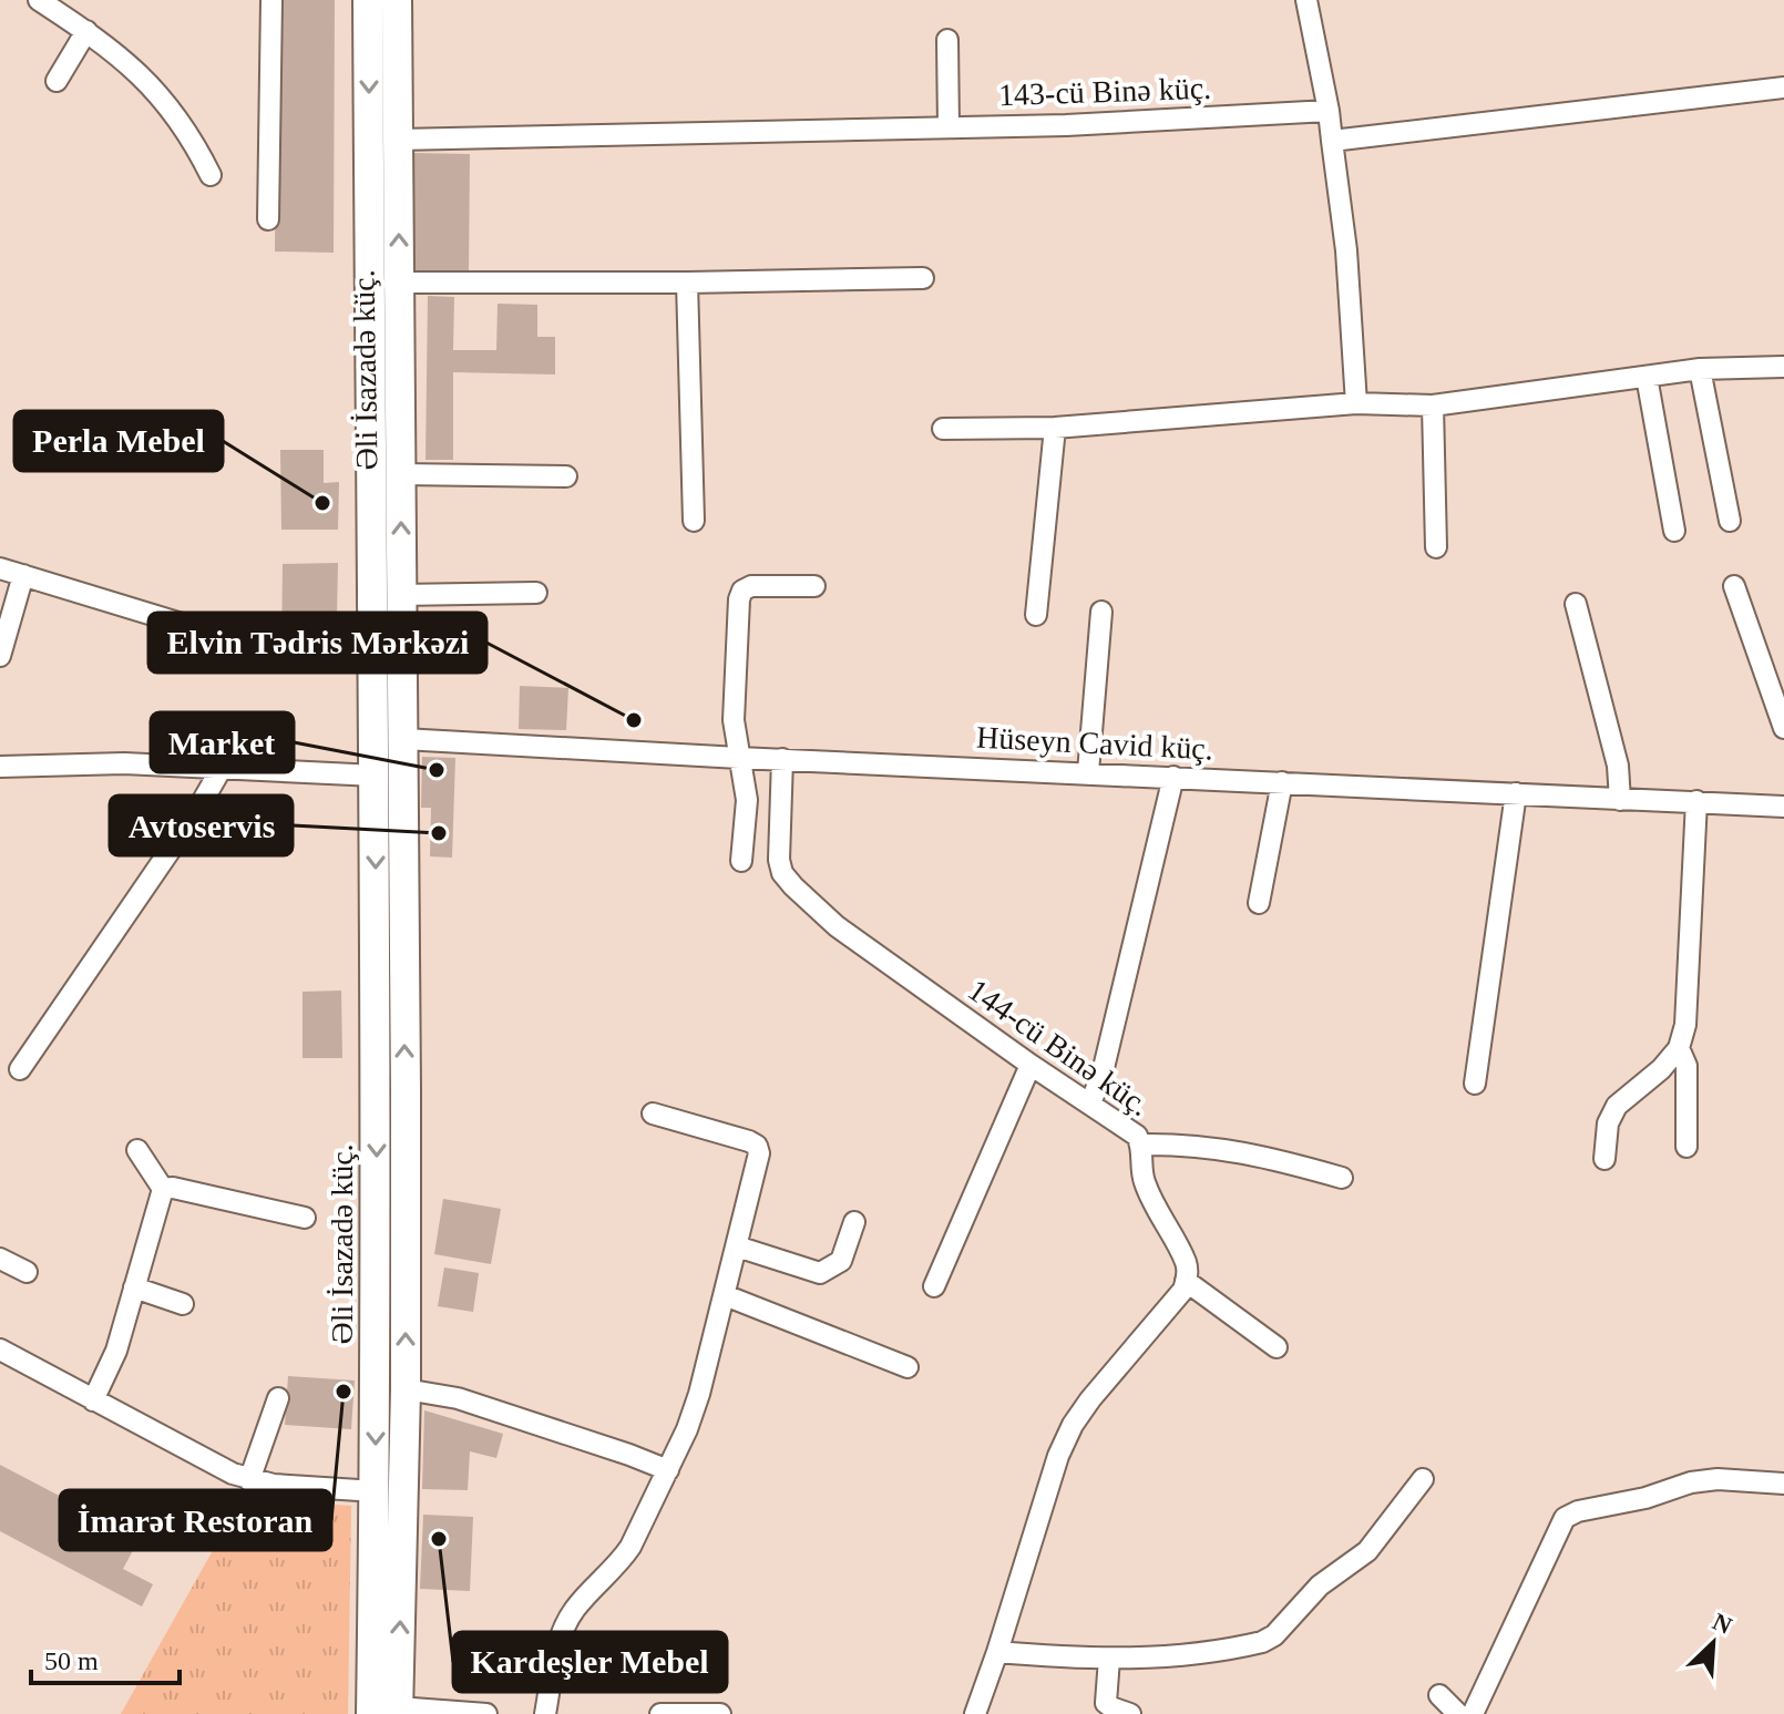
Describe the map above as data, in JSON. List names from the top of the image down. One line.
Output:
{"streets":{"main road":["Əli İsazadə küç."],"street":["143-cü Binə küç.","Hüseyn Cavid küç.","144-cü Binə küç."]},"crossings":[["143-cü Binə küç.","Əli İsazadə küç."],["Əli İsazadə küç.","Hüseyn Cavid küç."],["Hüseyn Cavid küç.","144-cü Binə küç."]],"places":["Perla Mebel","Elvin Tədris Mərkəzi","Market","Avtoservis","İmarət Restoran","Kardeşler Mebel"],"scale_bar":"50 m","north":"top right"}
